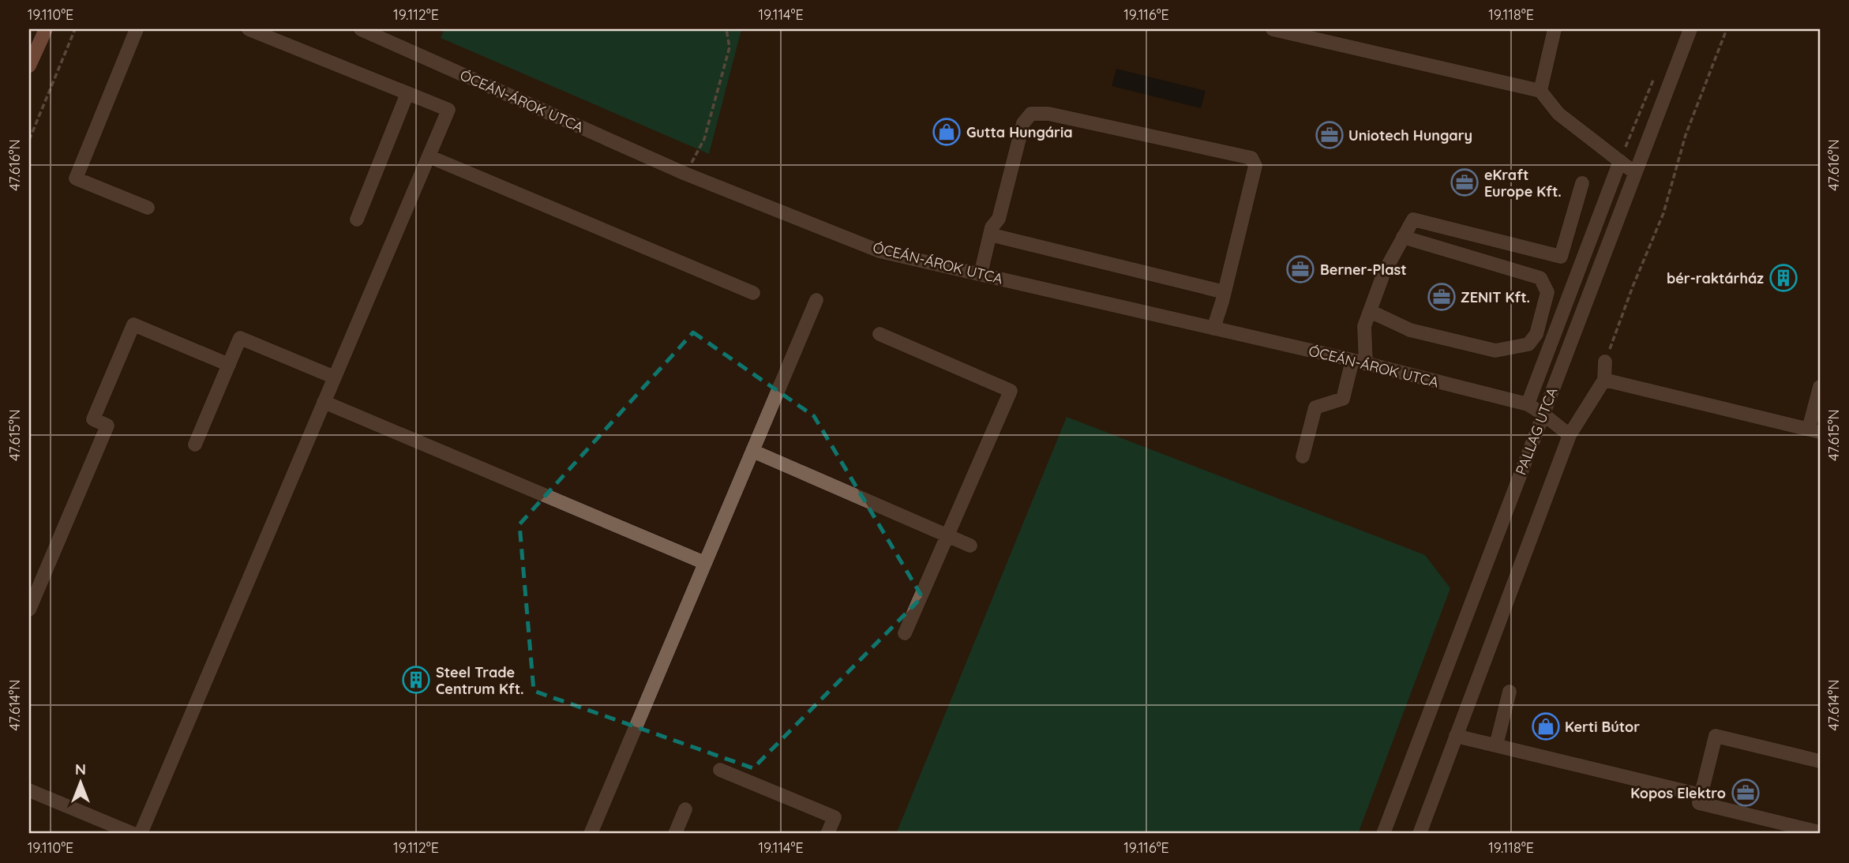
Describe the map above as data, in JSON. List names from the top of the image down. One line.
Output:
{"streets":{"street":["ÓCEÁN-ÁROK UTCA","PALLAG UTCA"]},"crossings":[["ÓCEÁN-ÁROK UTCA","PALLAG UTCA"]],"places":{"shop":["Gutta Hungária","Kerti Bútor"],"office":["Uniotech Hungary","eKraft Europe Kft.","Berner-Plast","ZENIT Kft.","Kopos Elektro"],"building":["bér-raktárház","Steel Trade Centrum Kft."]},"north":"top","coordinates":["19.110°E","19.112°E","19.114°E","19.116°E","19.118°E","47.616°N","47.615°N","47.614°N"]}
